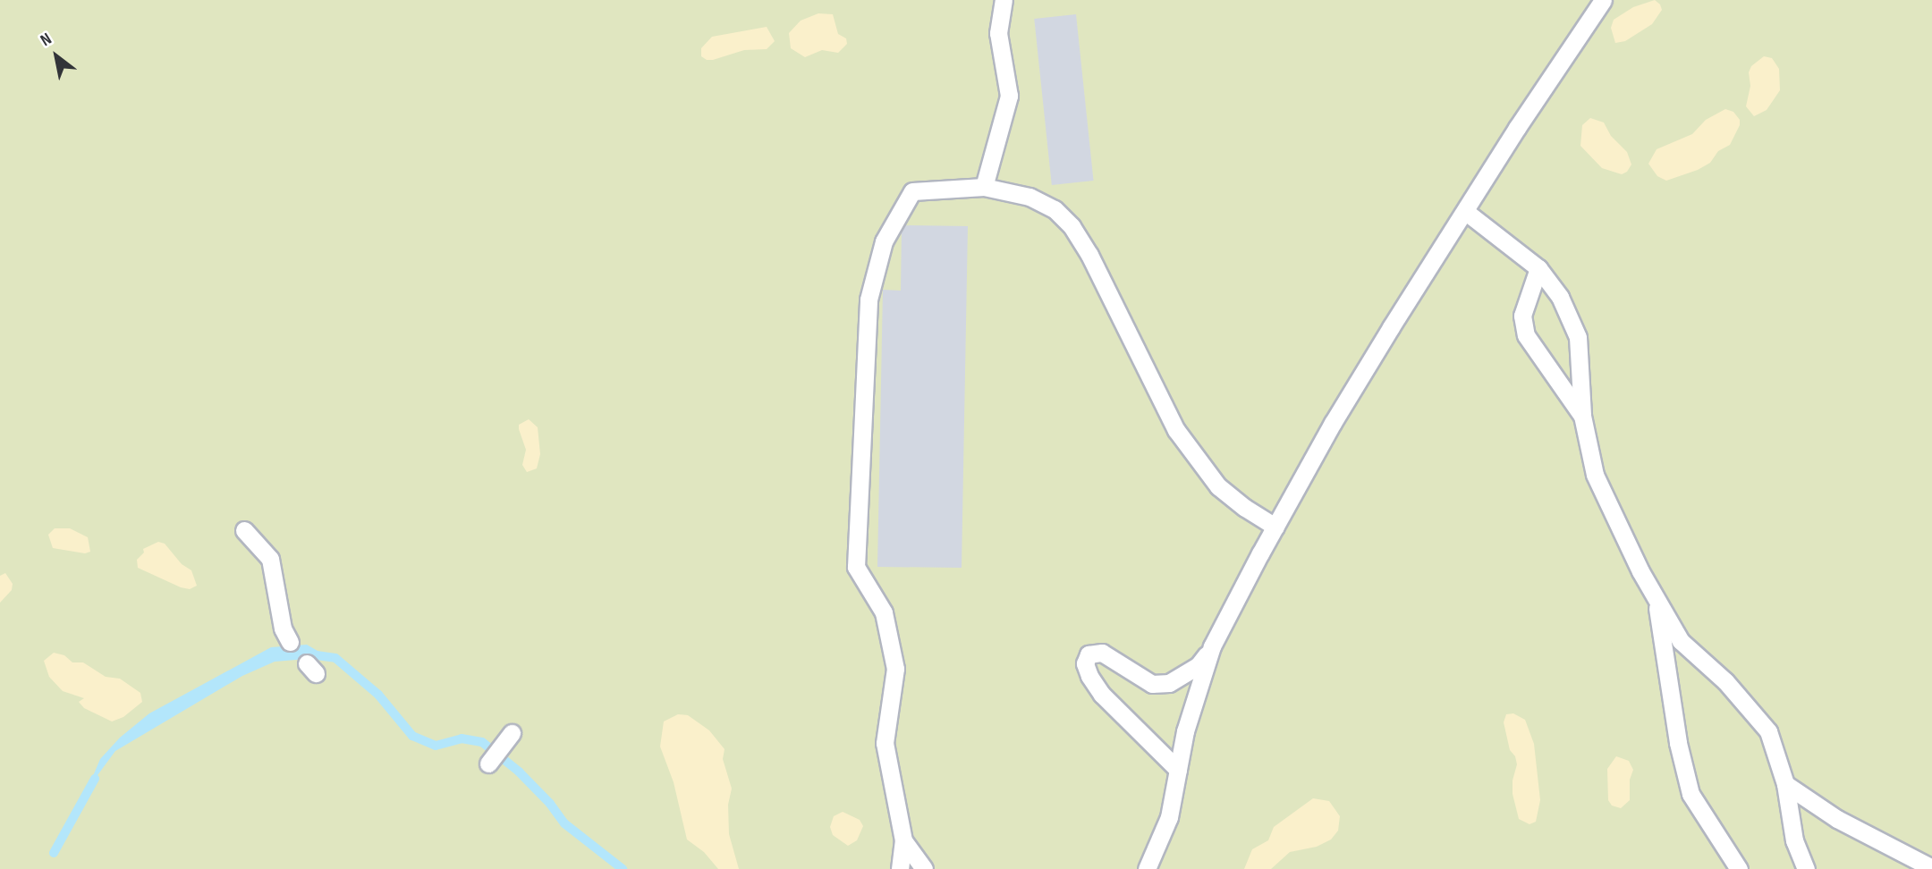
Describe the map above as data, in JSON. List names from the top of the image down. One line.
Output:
{"north":"top left"}
